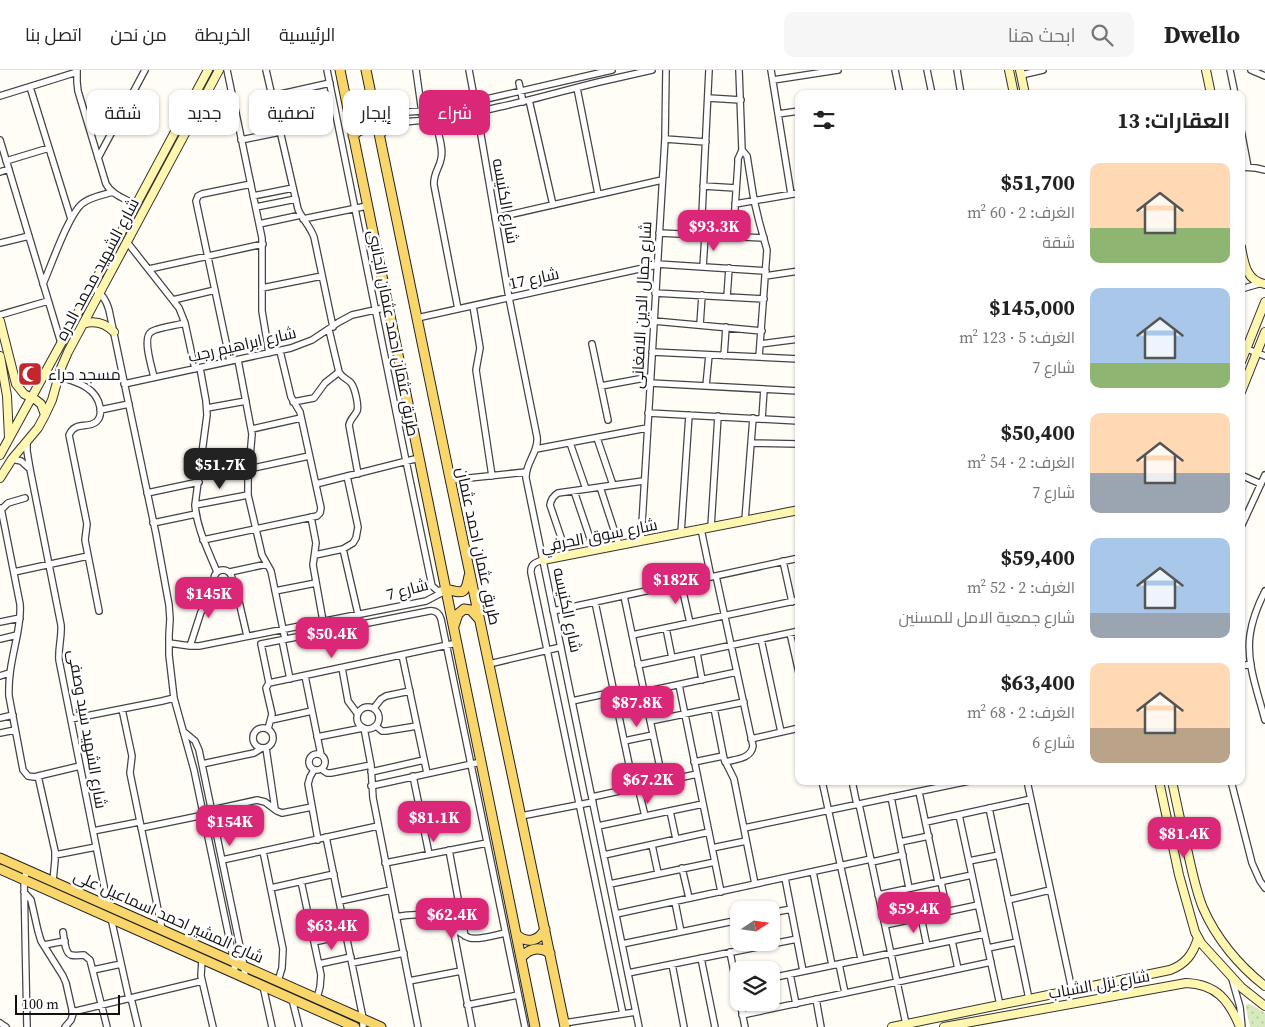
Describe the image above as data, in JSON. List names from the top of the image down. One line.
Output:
{"streets":{"main road":["طريق عثمان احمد عثمان","شارع المشير احمد اسماعيل على"],"street":["شارع الكنيسه","شارع الشهيد محمد الدره","شارع 17","شارع جمال الدين الافغانى","طريق عثمان احمد عثمان الجانبى","شارع ابراهيم رجب","شارع سوق الحرفي","شارع 7","شارع الشهيد سيد وصفى","شارع نزل الشباب"]},"crossings":[["شارع الكنيسه","شارع 17"],["شارع الكنيسه","شارع سوق الحرفي"],["شارع الشهيد محمد الدره","شارع الشهيد سيد وصفى"],["شارع 17","شارع جمال الدين الافغانى"],["شارع 17","طريق عثمان احمد عثمان"],["شارع جمال الدين الافغانى","شارع سوق الحرفي"],["طريق عثمان احمد عثمان الجانبى","شارع ابراهيم رجب"],["طريق عثمان احمد عثمان الجانبى","شارع 7"],["شارع الشهيد سيد وصفى","شارع المشير احمد اسماعيل على"]],"places":{"mosque":["مسجد حراء"]},"scale_bar":"100 m","north":"right","page":{"header":"Dwello","search":"ابحث هنا","nav":["الرئيسية","الخريطة","من نحن","اتصل بنا"],"chip":["شراء","إيجار","تصفية","جديد","شقة"],"heading":"العقارات: 13","list":[{"name":"$51,700","note":"الغرف: 2 · 60 m² · شقة"},{"name":"$145,000","note":"الغرف: 5 · 123 m² · شارع 7"},{"name":"$50,400","note":"الغرف: 2 · 54 m² · شارع 7"},{"name":"$59,400","note":"الغرف: 2 · 52 m² · شارع جمعية الامل للمسنين"},{"name":"$63,400","note":"الغرف: 2 · 68 m² · شارع 6"}],"price":["$93.3K","$51.7K","$182K","$145K","$50.4K","$87.8K","$67.2K","$81.1K","$154K","$81.4K","$59.4K","$62.4K","$63.4K"],"scale":"100 m"}}
